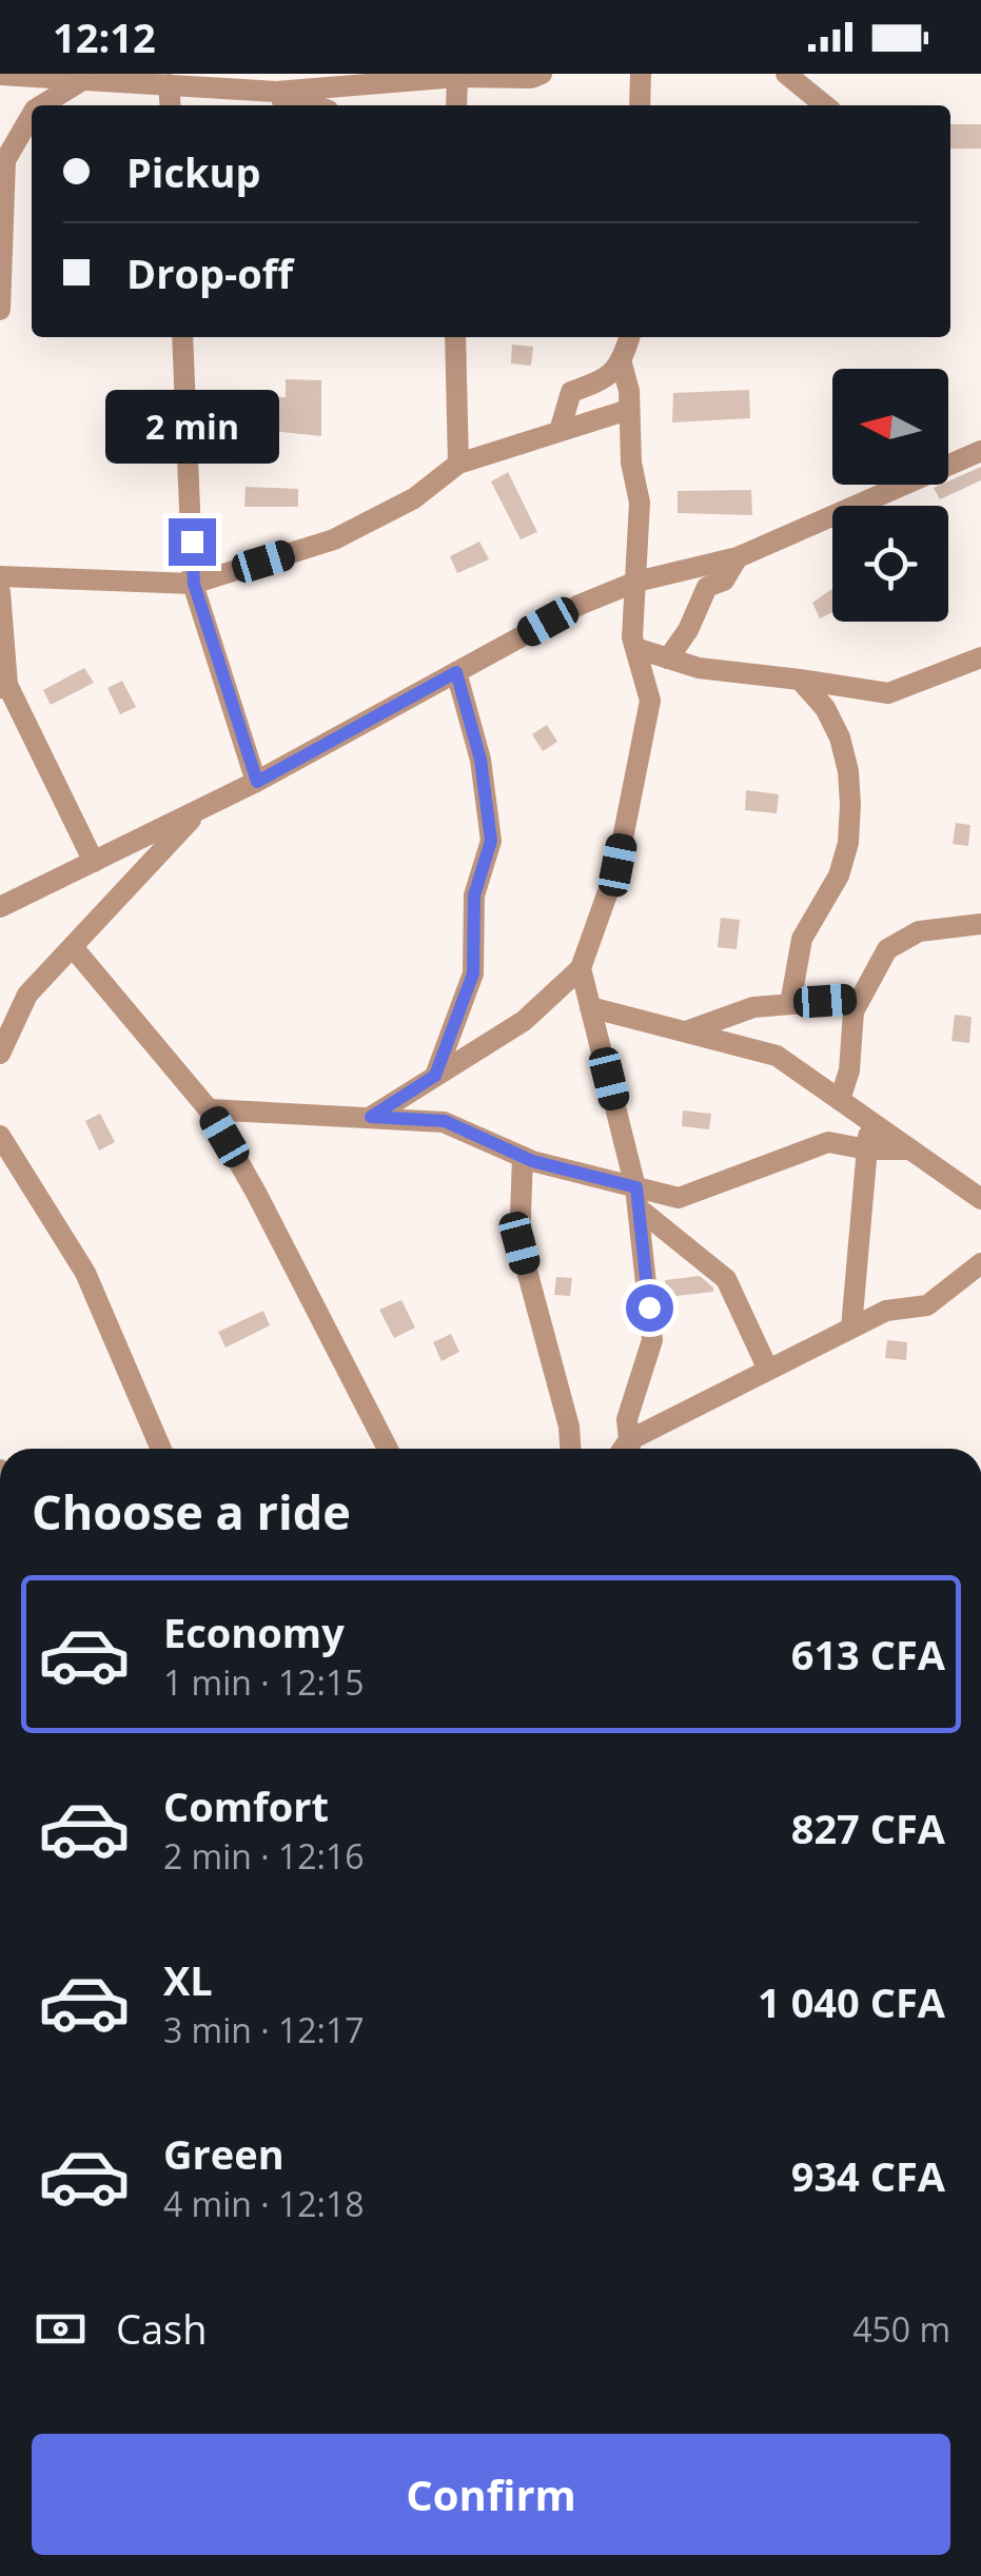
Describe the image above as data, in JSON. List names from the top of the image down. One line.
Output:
{"north":"left","page":{"status":"12:12","banner":["Pickup","Drop-off"],"bubble":"2 min","heading":"Choose a ride","list":[{"name":"Economy","note":"1 min · 12:15","value":"613 CFA"},{"name":"Comfort","note":"2 min · 12:16","value":"827 CFA"},{"name":"XL","note":"3 min · 12:17","value":"1 040 CFA"},{"name":"Green","note":"4 min · 12:18","value":"934 CFA"}],"pay":["Cash","450 m"],"buttons":"Confirm"}}
